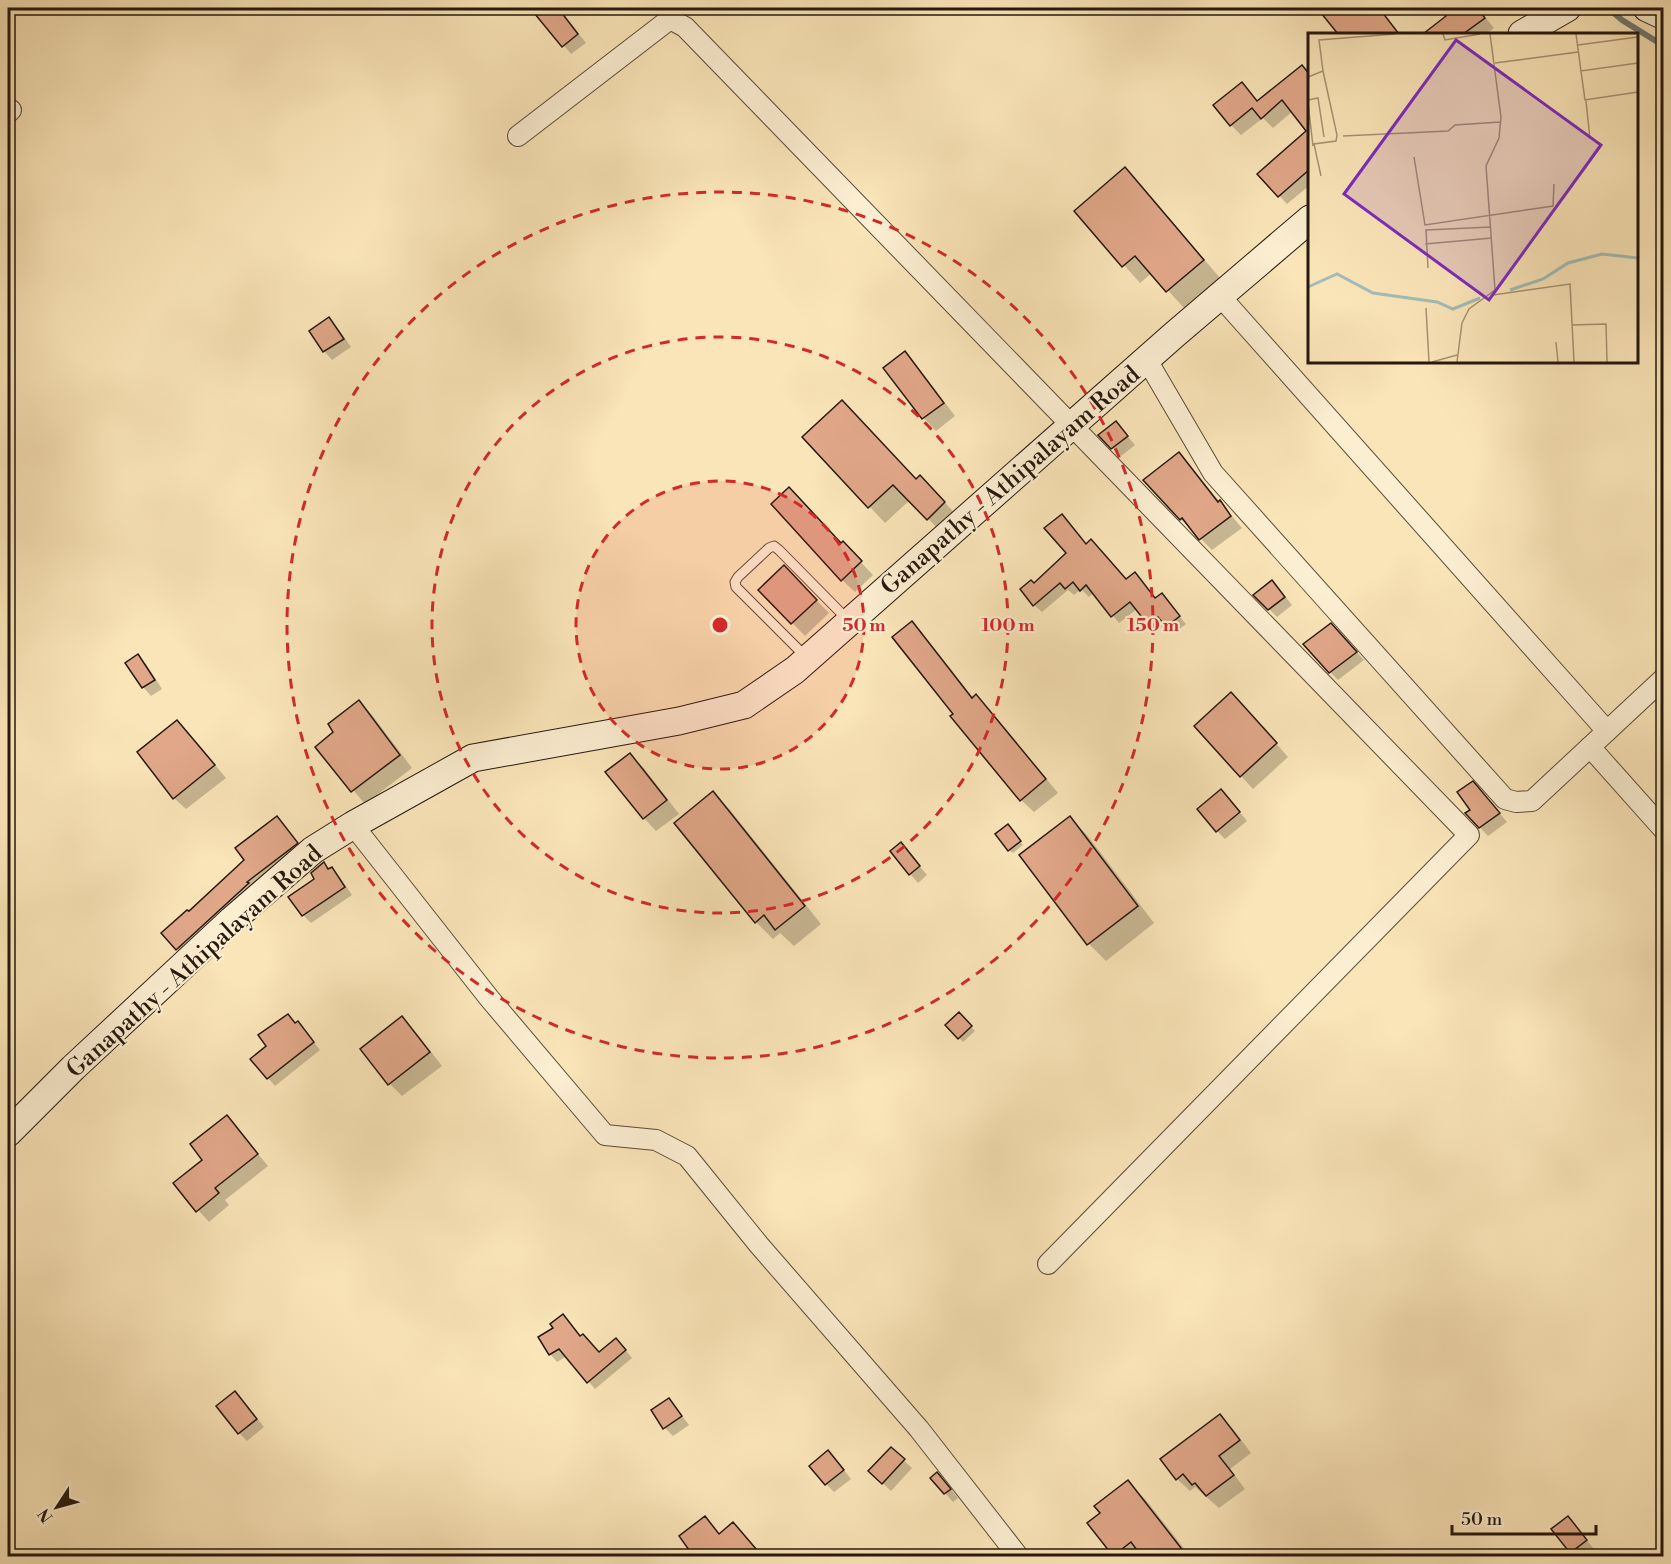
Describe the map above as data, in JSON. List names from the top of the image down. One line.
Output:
{"streets":{"main road":["Ganapathy - Athipalayam Road"]},"scale_bar":"50 m","north":"bottom left","rings":["50 m","100 m","150 m"]}
